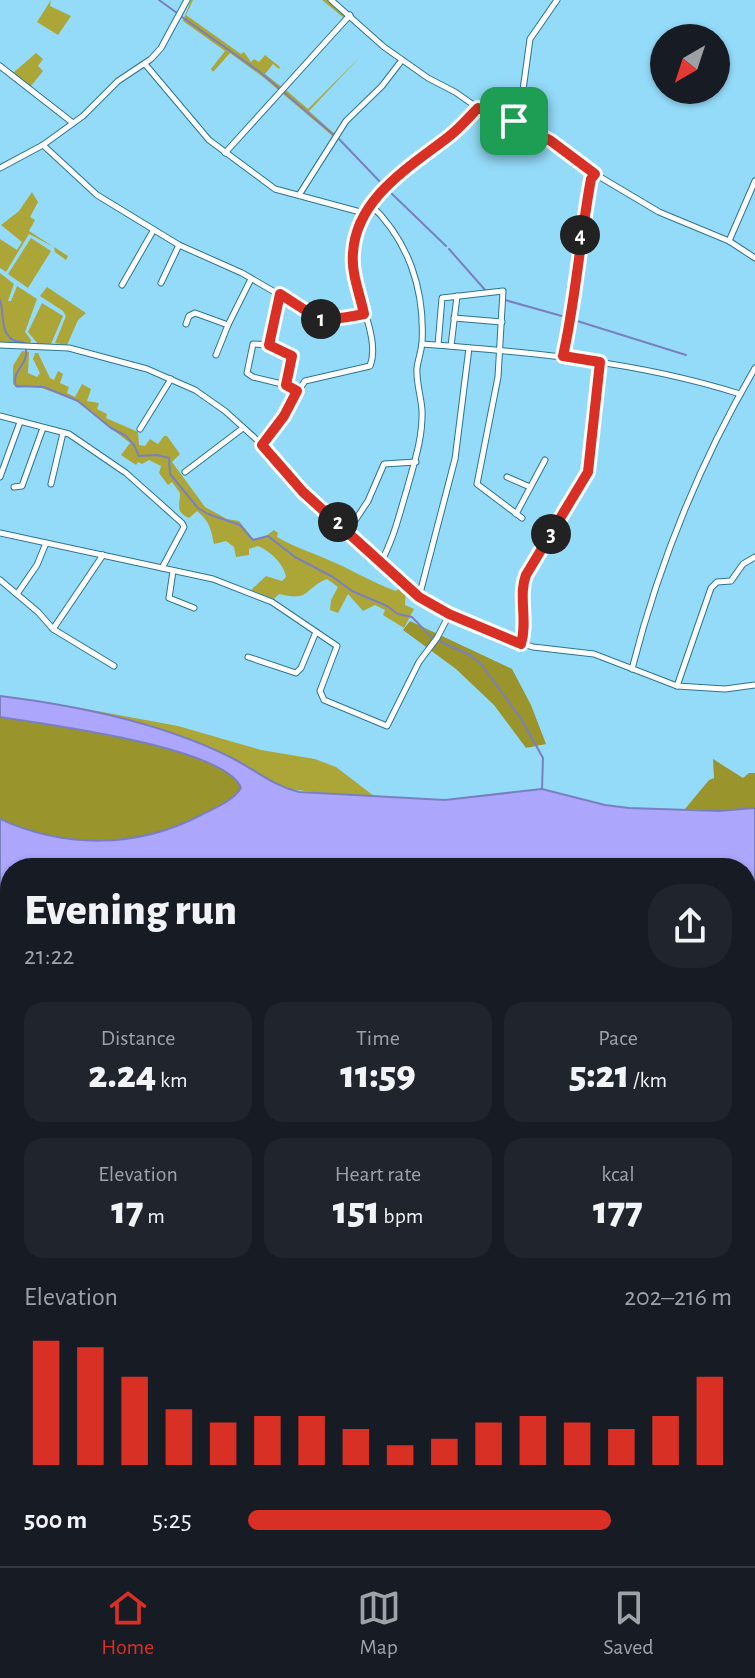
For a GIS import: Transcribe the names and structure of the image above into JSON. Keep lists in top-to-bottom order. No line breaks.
{"north":"bottom left","page":{"pins":["4","1","2","3"],"heading":["Evening run","21:22"],"stats":[["Distance","2.24 km"],["Time","11:59"],["Pace","5:21 /km"],["Elevation","17 m"],["Heart rate","151 bpm"],["kcal","177"]],"chart":["Elevation","202–216 m"],"list":[{"name":"500 m","note":"5:25"}],"tabs":["Home","Map","Saved"]}}
